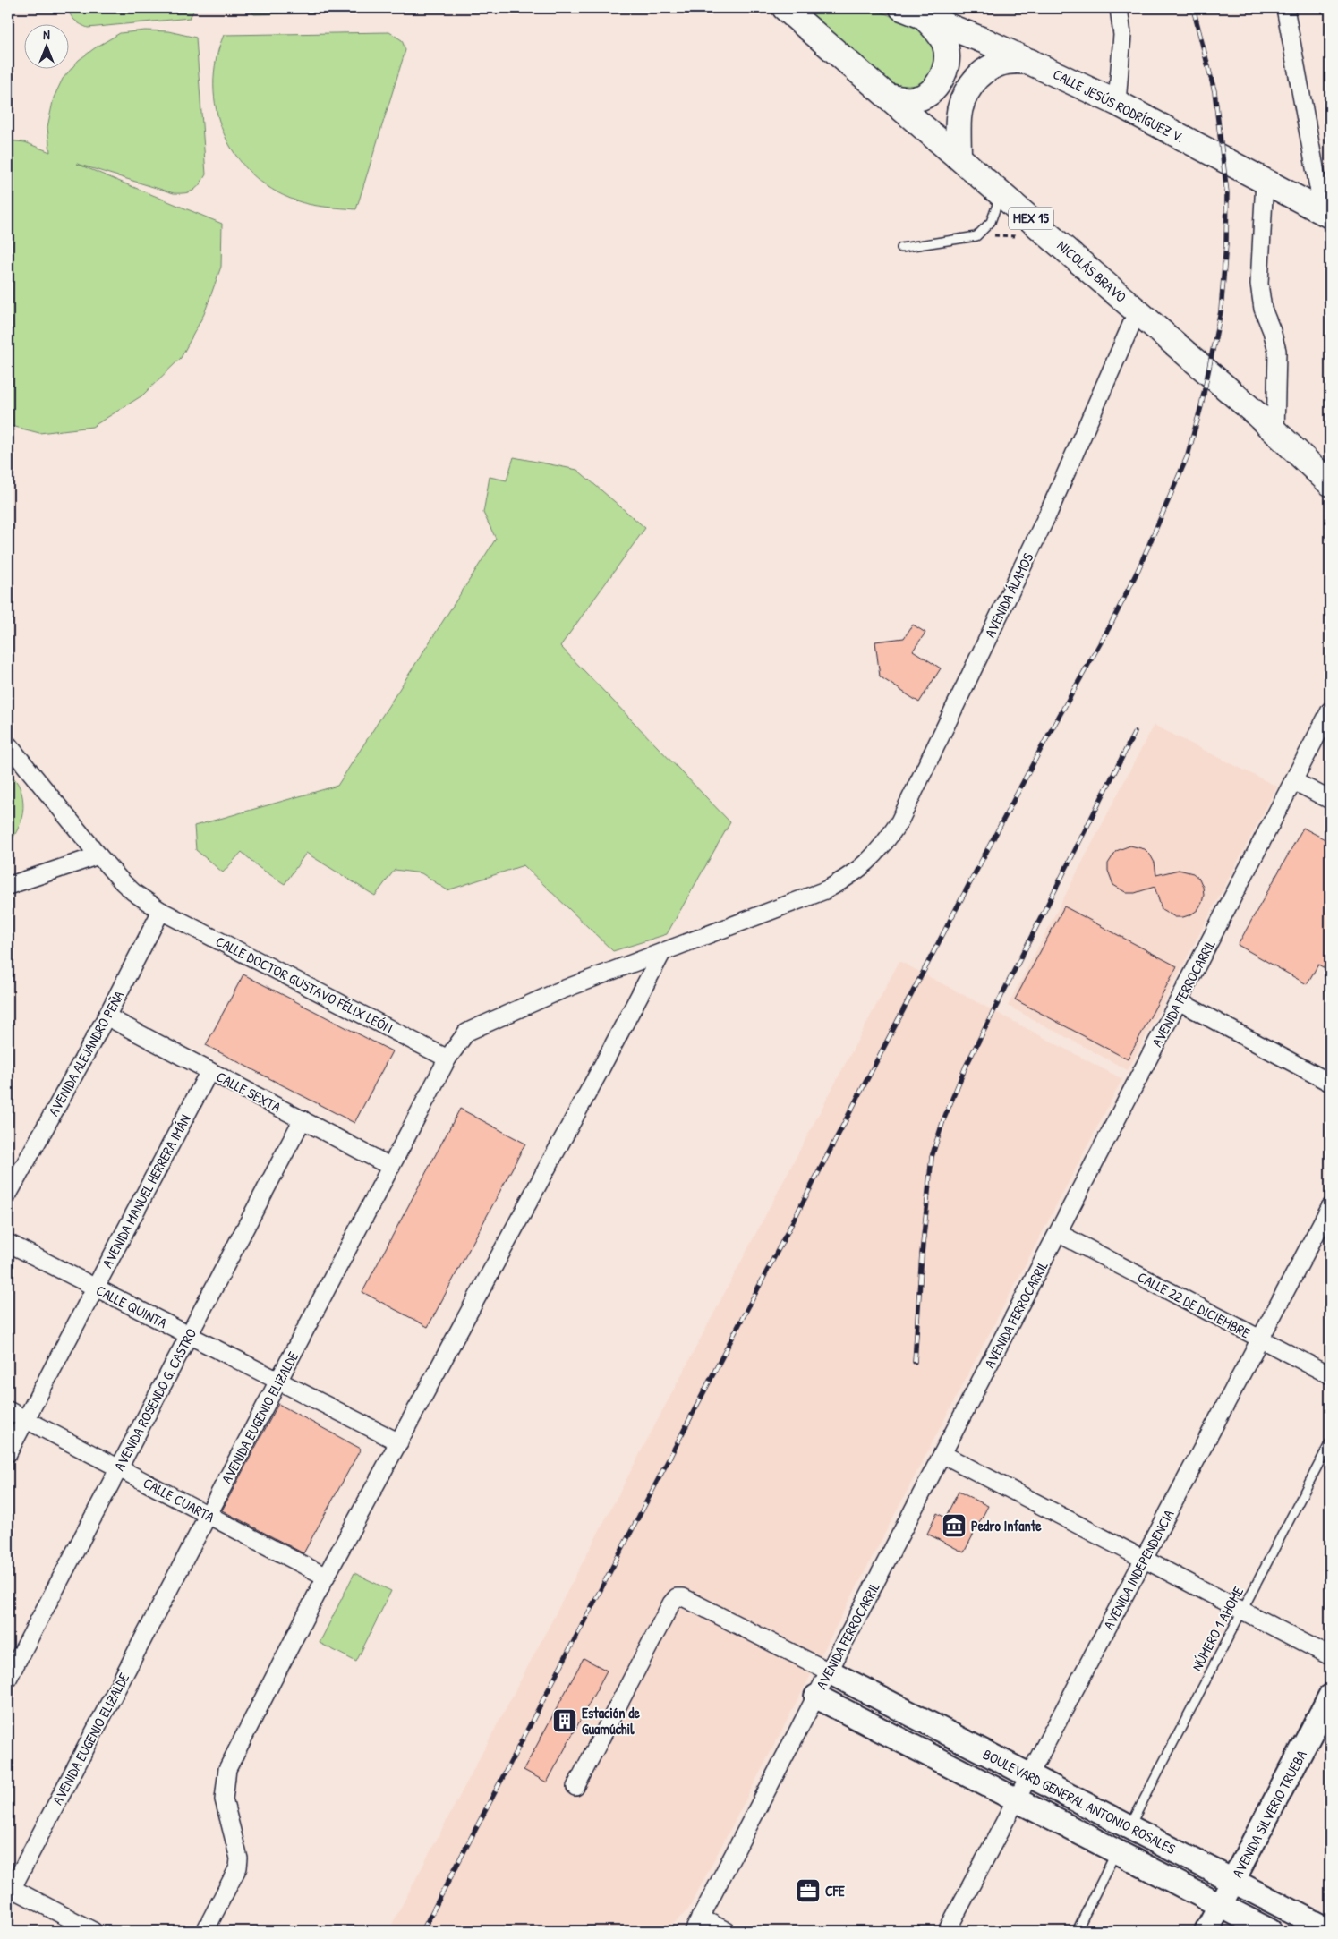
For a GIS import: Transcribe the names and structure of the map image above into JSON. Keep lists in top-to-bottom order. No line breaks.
{"streets":{"main road":["CALLE JESÚS RODRÍGUEZ V.","MEX 15","NICOLÁS BRAVO"],"street":["AVENIDA ÁLAMOS","CALLE DOCTOR GUSTAVO FÉLIX LEÓN","AVENIDA FERROCARRIL","AVENIDA ALEJANDRO PEÑA","CALLE SEXTA","AVENIDA MANUEL HERRERA IMÁN","CALLE 22 DE DICIEMBRE","CALLE QUINTA","AVENIDA ROSENDO G. CASTRO","AVENIDA EUGENIO ELIZALDE","CALLE CUARTA","AVENIDA INDEPENDENCIA","BOULEVARD GENERAL ANTONIO ROSALES","AVENIDA SILVERIO TRUEBA"],"lane":["NÚMERO 1 AHOME"]},"crossings":[["MEX 15","NICOLÁS BRAVO"],["NICOLÁS BRAVO","AVENIDA ÁLAMOS"],["AVENIDA ÁLAMOS","AVENIDA EUGENIO ELIZALDE"],["CALLE DOCTOR GUSTAVO FÉLIX LEÓN","AVENIDA ALEJANDRO PEÑA"],["CALLE DOCTOR GUSTAVO FÉLIX LEÓN","AVENIDA EUGENIO ELIZALDE"],["AVENIDA FERROCARRIL","CALLE 22 DE DICIEMBRE"],["AVENIDA FERROCARRIL","BOULEVARD GENERAL ANTONIO ROSALES"],["AVENIDA ALEJANDRO PEÑA","CALLE SEXTA"],["CALLE SEXTA","AVENIDA MANUEL HERRERA IMÁN"],["CALLE SEXTA","AVENIDA ROSENDO G. CASTRO"],["CALLE SEXTA","AVENIDA EUGENIO ELIZALDE"],["AVENIDA MANUEL HERRERA IMÁN","CALLE QUINTA"],["AVENIDA MANUEL HERRERA IMÁN","CALLE CUARTA"],["CALLE 22 DE DICIEMBRE","AVENIDA INDEPENDENCIA"],["CALLE QUINTA","AVENIDA ROSENDO G. CASTRO"],["CALLE QUINTA","AVENIDA EUGENIO ELIZALDE"],["AVENIDA ROSENDO G. CASTRO","CALLE CUARTA"],["AVENIDA EUGENIO ELIZALDE","CALLE CUARTA"],["AVENIDA INDEPENDENCIA","BOULEVARD GENERAL ANTONIO ROSALES"],["NÚMERO 1 AHOME","BOULEVARD GENERAL ANTONIO ROSALES"],["BOULEVARD GENERAL ANTONIO ROSALES","AVENIDA SILVERIO TRUEBA"]],"places":{"museum":["Pedro Infante"],"building":["Estación de Guamúchil"],"office":["CFE"]},"north":"top"}
